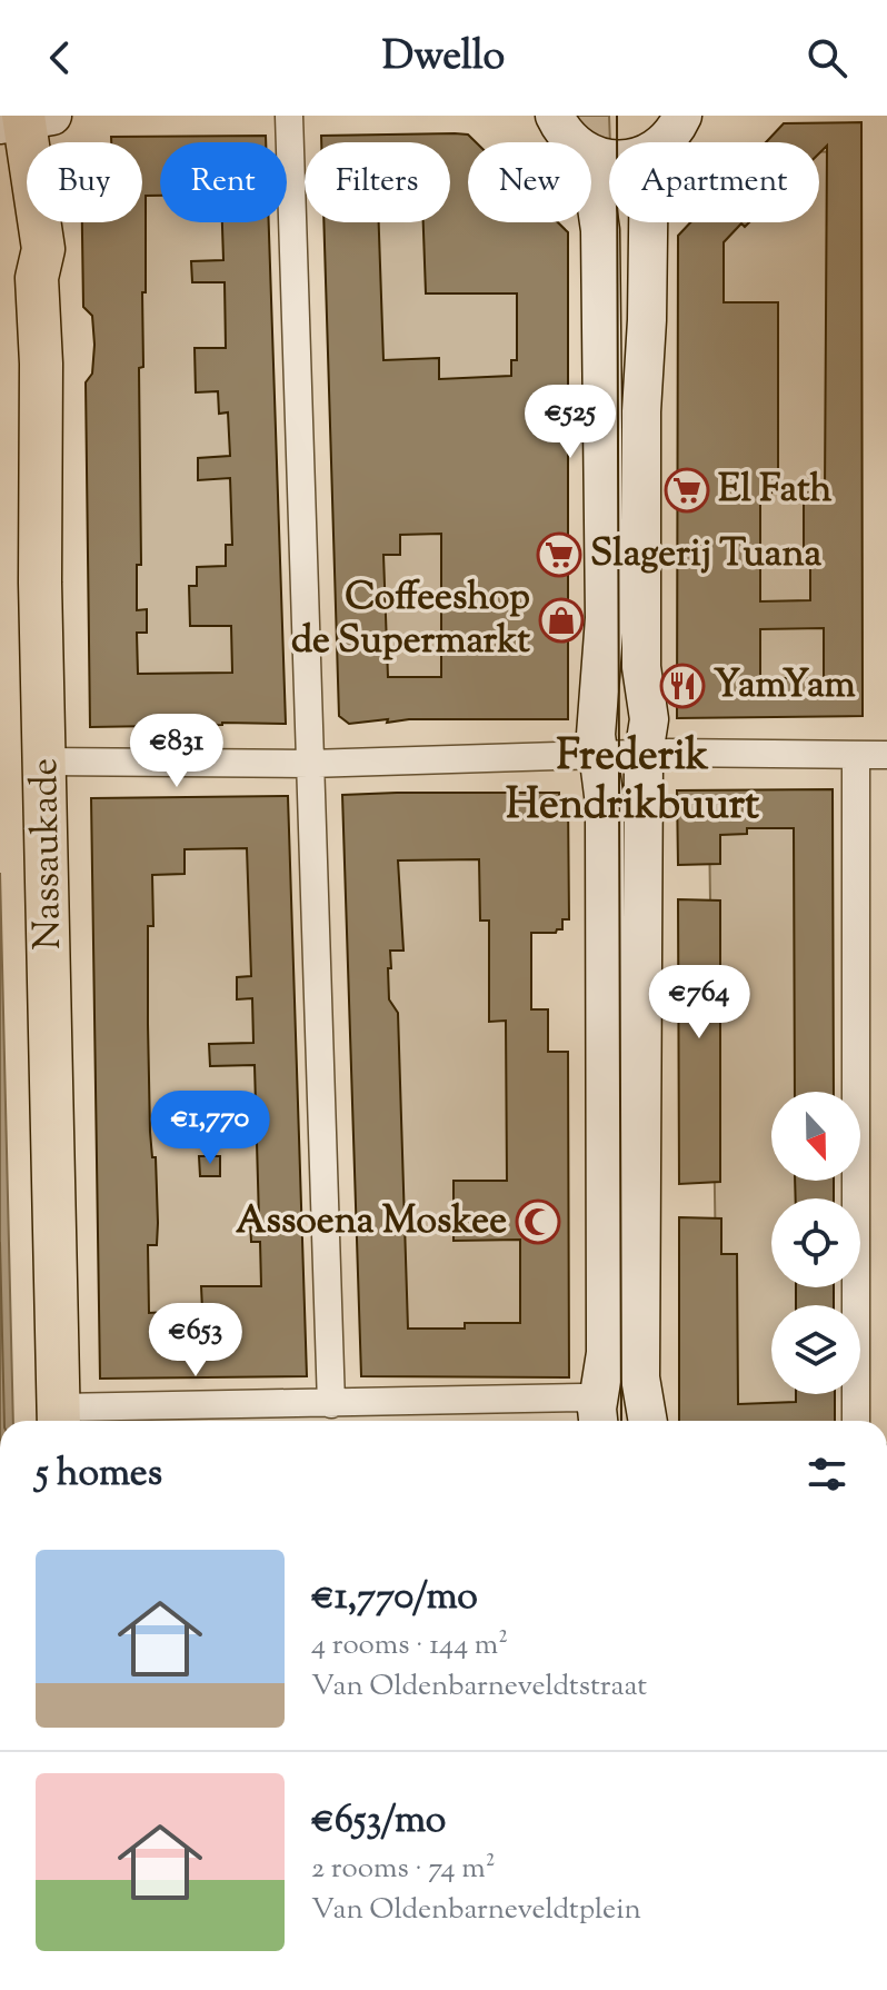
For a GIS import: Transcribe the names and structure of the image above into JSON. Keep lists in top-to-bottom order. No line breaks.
{"streets":{"main road":["Nassaukade"]},"districts":["Frederik Hendrikbuurt"],"places":{"supermarket":["El Fath","Slagerij Tuana"],"shop":["Coffeeshop de Supermarkt"],"restaurant":["YamYam"],"mosque":["Assoena Moskee"]},"north":"bottom","page":{"header":"Dwello","chip":["Buy","Rent","Filters","New","Apartment"],"price":["€525","€831","€764","€1,770","€653"],"heading":"5 homes","list":[{"name":"€1,770/mo","note":"4 rooms · 144 m² · Van Oldenbarneveldtstraat"},{"name":"€653/mo","note":"2 rooms · 74 m² · Van Oldenbarneveldtplein"}]}}
